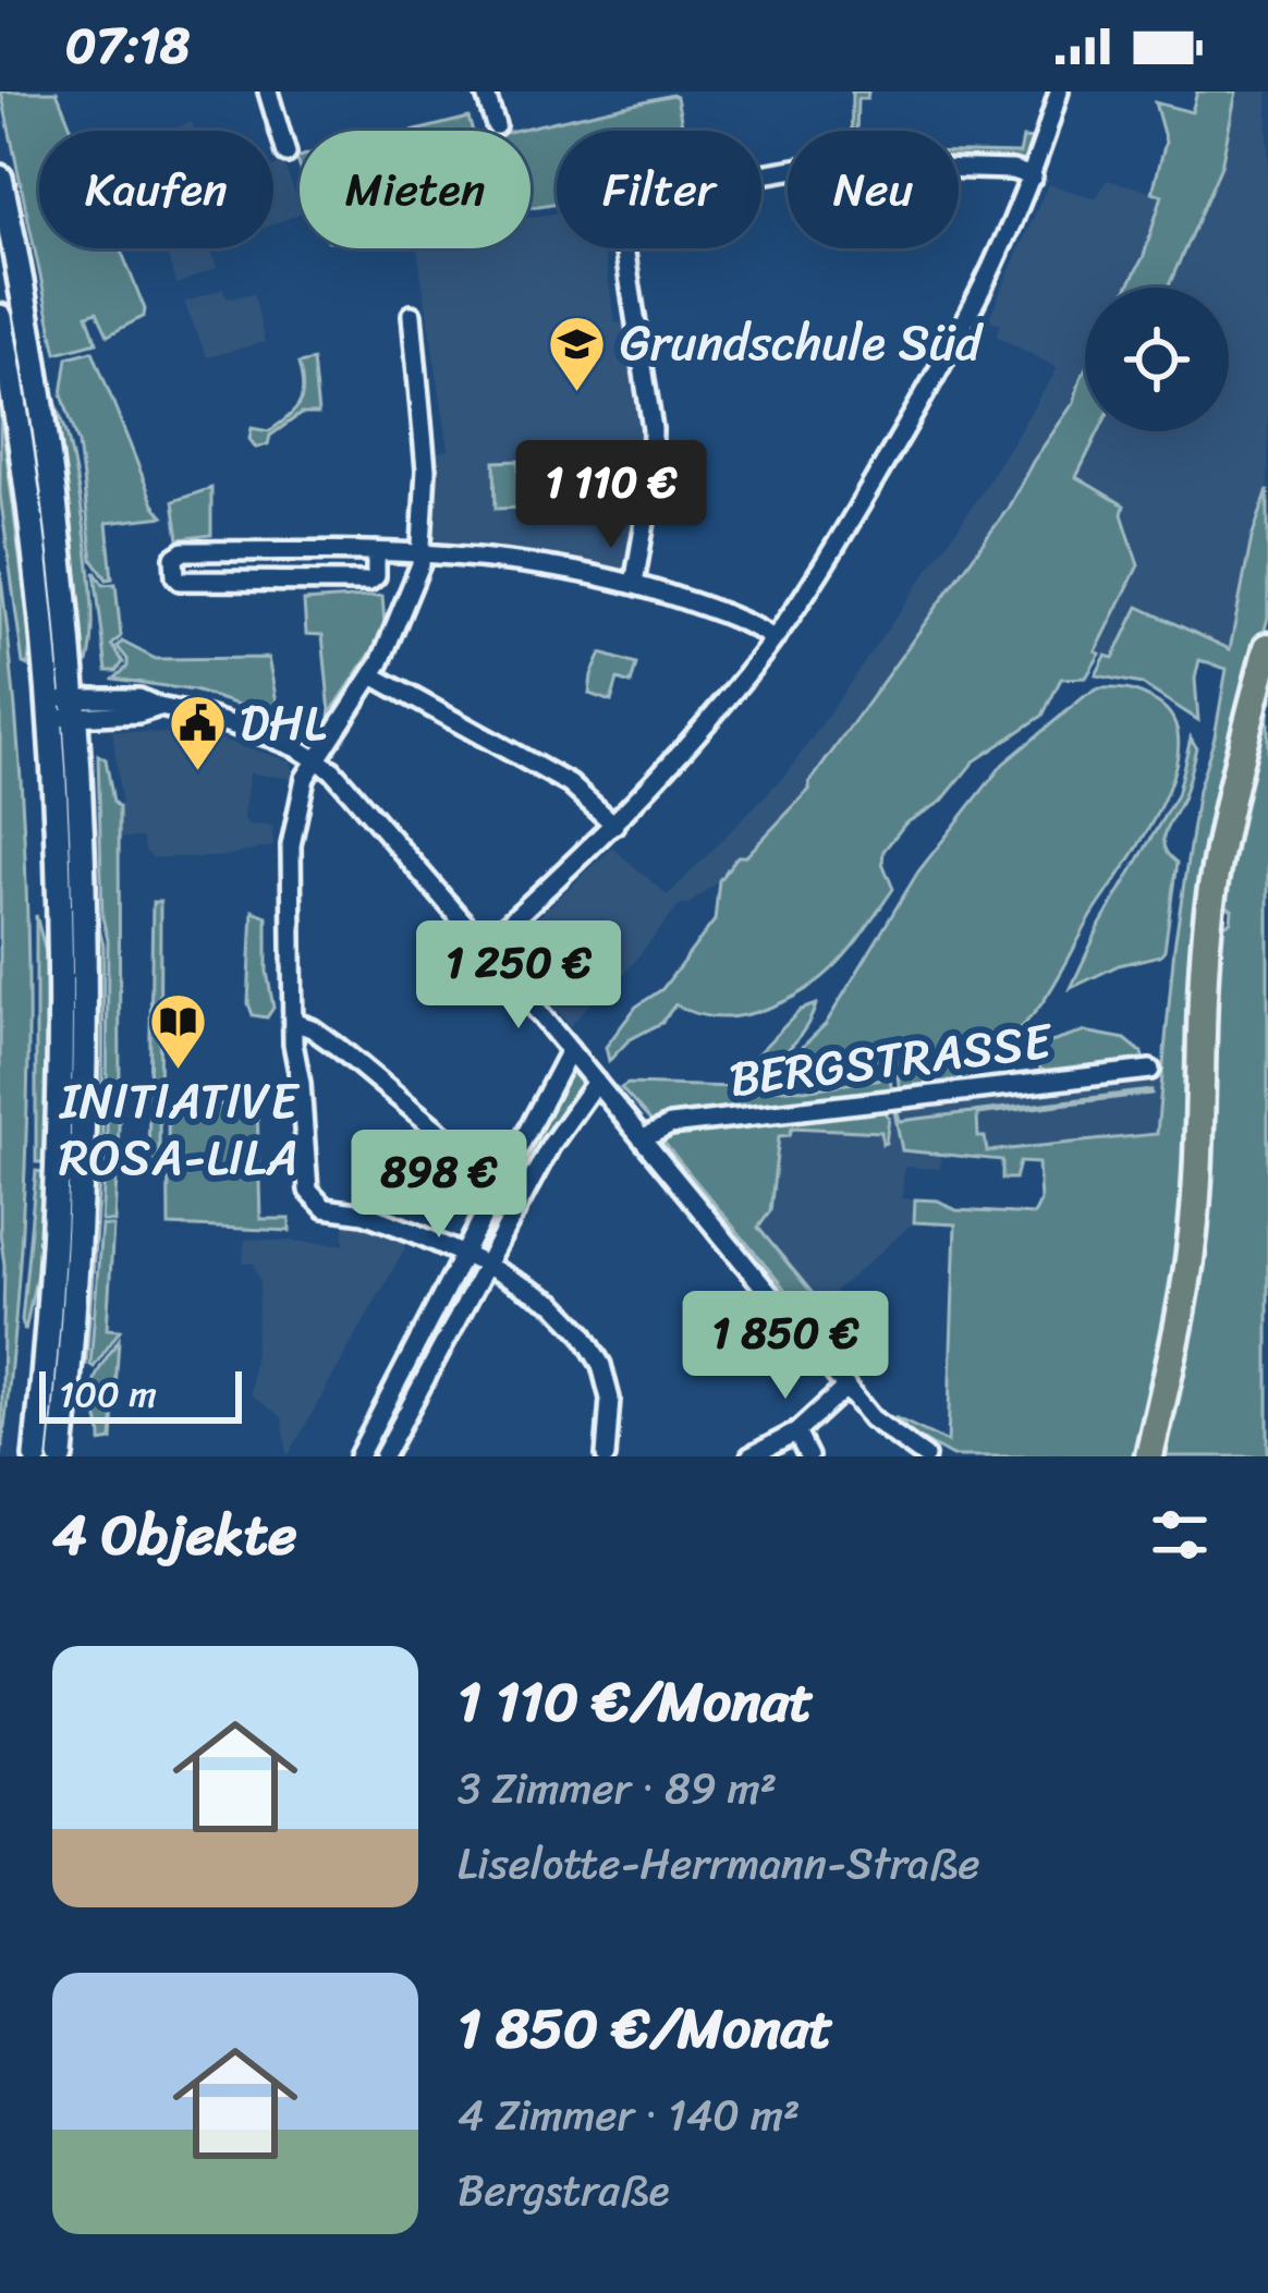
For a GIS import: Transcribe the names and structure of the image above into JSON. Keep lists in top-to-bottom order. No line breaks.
{"streets":{"street":["BERGSTRASSE"]},"places":{"school or university":["Grundschule Süd"],"public building":["DHL"],"library":["INITIATIVE ROSA-LILA"]},"scale_bar":"100 m","page":{"status":"07:18","chip":["Kaufen","Mieten","Filter","Neu"],"price":["1 110 €","1 250 €","898 €","1 850 €"],"scale":"100 m","heading":"4 Objekte","list":[{"name":"1 110 €/Monat","note":"3 Zimmer · 89 m² · Liselotte-Herrmann-Straße"},{"name":"1 850 €/Monat","note":"4 Zimmer · 140 m² · Bergstraße"}]}}
